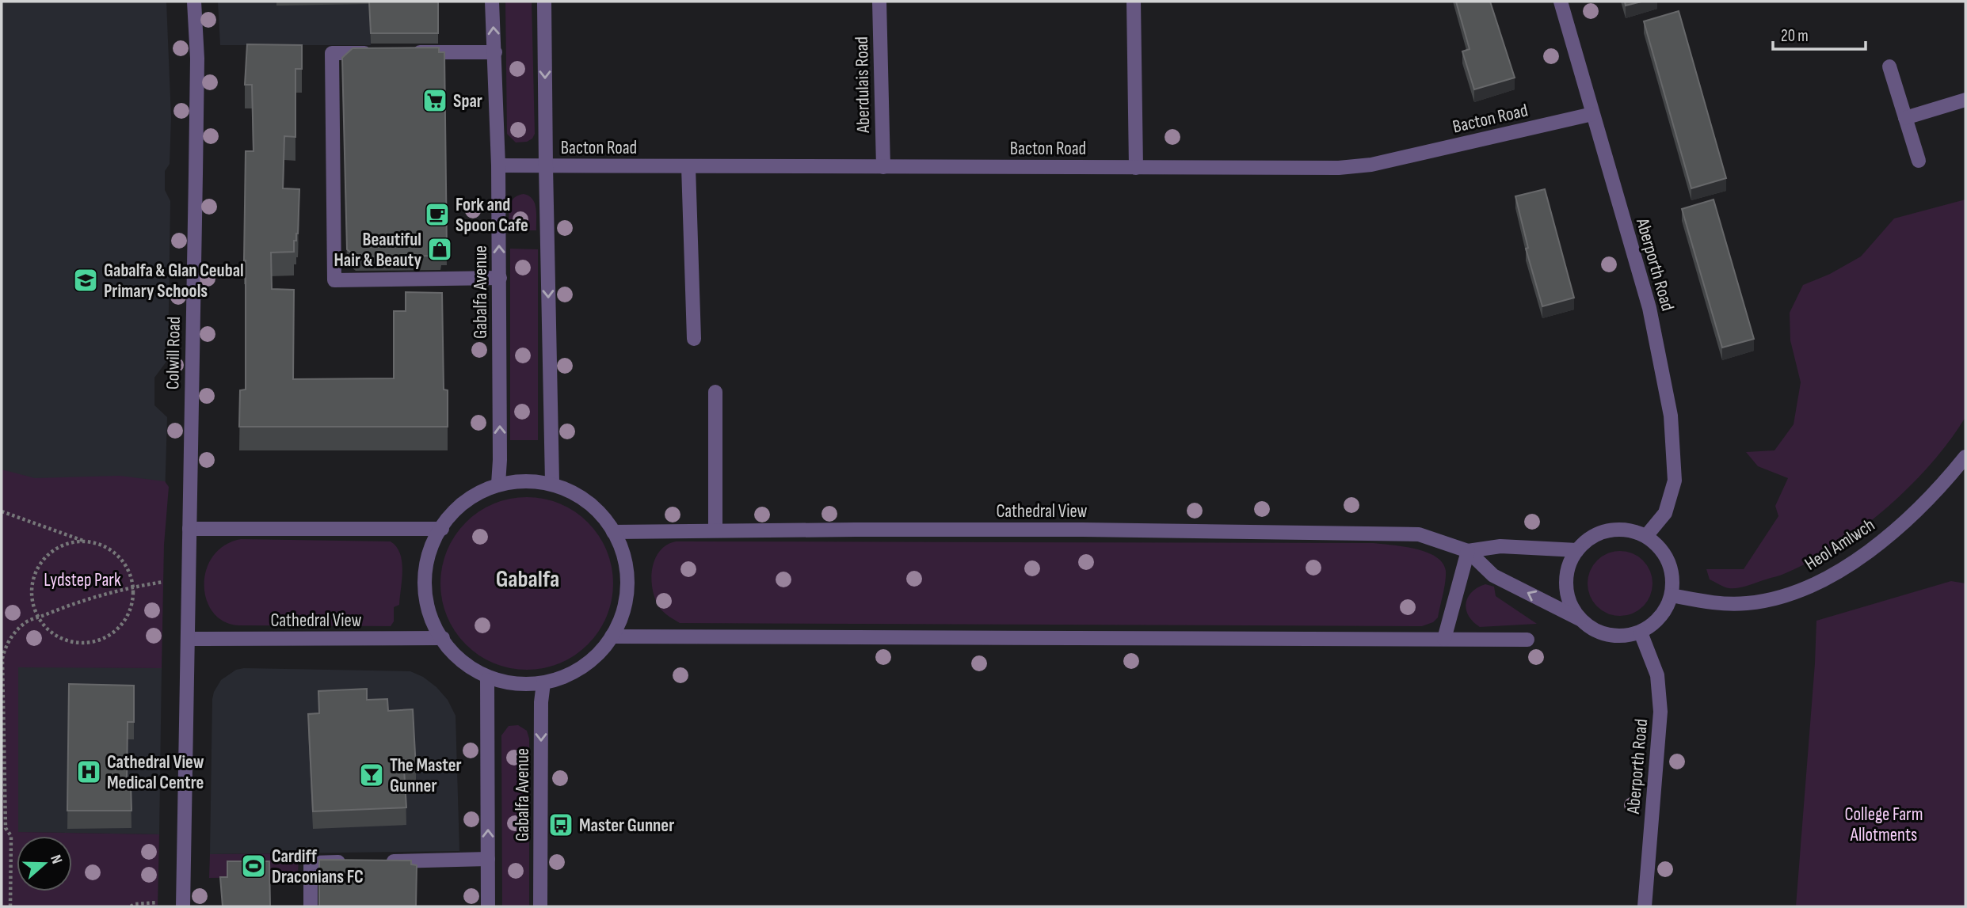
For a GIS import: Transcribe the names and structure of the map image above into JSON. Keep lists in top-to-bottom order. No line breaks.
{"streets":{"street":["Aberdulais Road","Bacton Road","Aberporth Road","Gabalfa Avenue","Colwill Road","Cathedral View","Heol Amlwch"]},"crossings":[["Aberdulais Road","Bacton Road"],["Bacton Road","Aberporth Road"],["Bacton Road","Gabalfa Avenue"],["Aberporth Road","Cathedral View"],["Aberporth Road","Heol Amlwch"],["Colwill Road","Cathedral View"],["Cathedral View","Heol Amlwch"]],"districts":["Gabalfa"],"parks":["Lydstep Park","College Farm Allotments"],"places":{"supermarket":["Spar"],"cafe":["Fork and Spoon Cafe"],"shop":["Beautiful Hair & Beauty"],"school or university":["Gabalfa & Glan Ceubal Primary Schools"],"hospital":["Cathedral View Medical Centre"],"bar":["The Master Gunner"],"bus stop":["Master Gunner"],"sports":["Cardiff Draconians FC"]},"scale_bar":"20 m","north":"right"}
